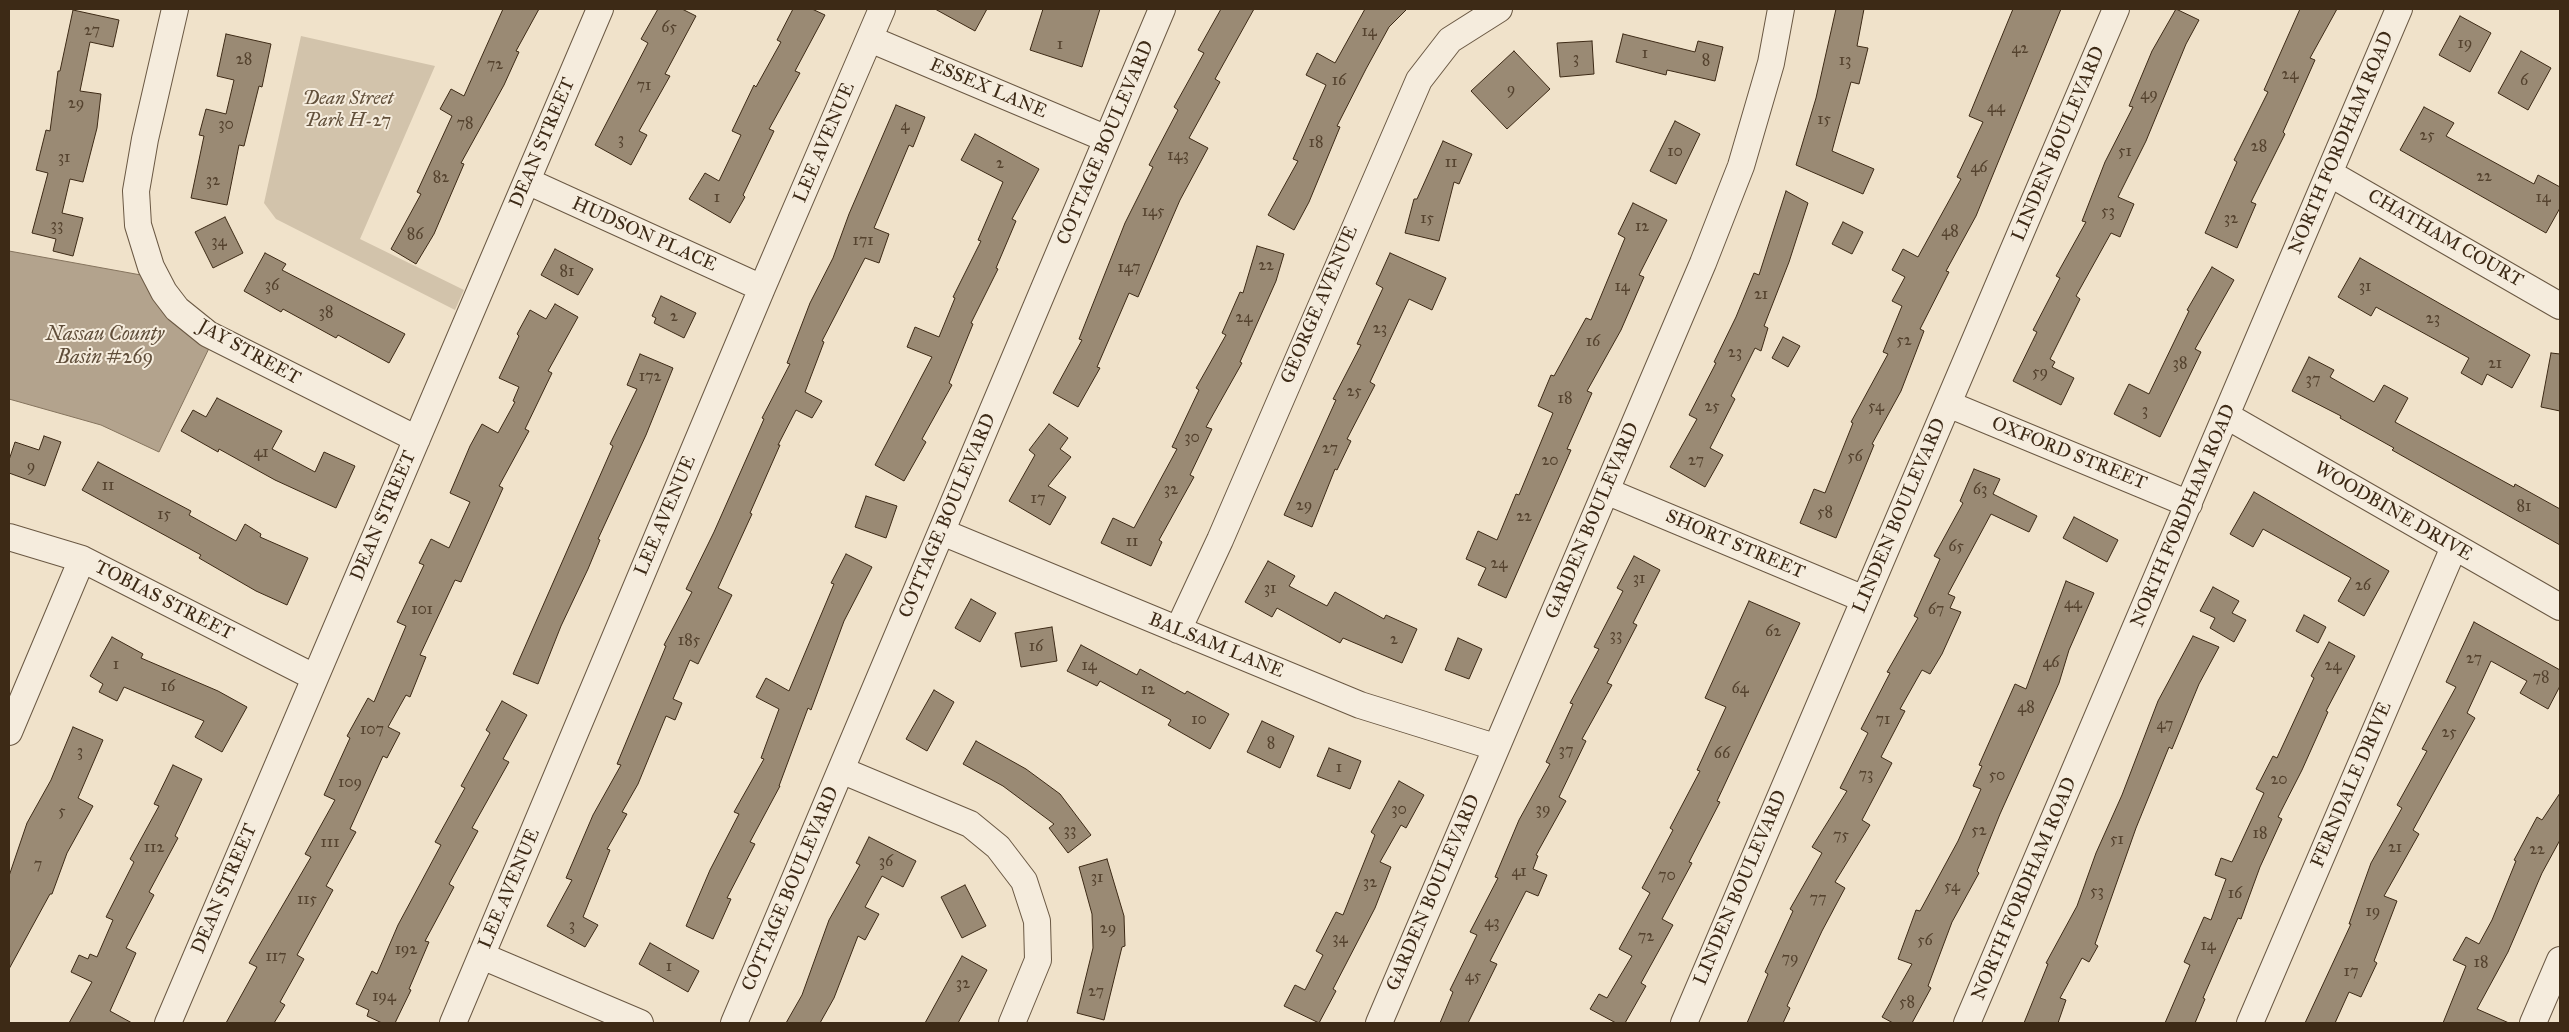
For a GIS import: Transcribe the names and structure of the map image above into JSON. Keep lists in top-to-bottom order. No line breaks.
{"streets":{"street":["ESSEX LANE","DEAN STREET","LEE AVENUE","COTTAGE BOULEVARD","NORTH FORDHAM ROAD","LINDEN BOULEVARD","HUDSON PLACE","CHATHAM COURT","GEORGE AVENUE","JAY STREET","OXFORD STREET","WOODBINE DRIVE","GARDEN BOULEVARD","SHORT STREET","TOBIAS STREET","BALSAM LANE","FERNDALE DRIVE"]},"crossings":[["ESSEX LANE","LEE AVENUE"],["ESSEX LANE","COTTAGE BOULEVARD"],["DEAN STREET","HUDSON PLACE"],["DEAN STREET","JAY STREET"],["DEAN STREET","TOBIAS STREET"],["LEE AVENUE","HUDSON PLACE"],["COTTAGE BOULEVARD","BALSAM LANE"],["NORTH FORDHAM ROAD","CHATHAM COURT"],["NORTH FORDHAM ROAD","OXFORD STREET"],["NORTH FORDHAM ROAD","WOODBINE DRIVE"],["LINDEN BOULEVARD","OXFORD STREET"],["LINDEN BOULEVARD","SHORT STREET"],["GEORGE AVENUE","BALSAM LANE"],["WOODBINE DRIVE","FERNDALE DRIVE"],["GARDEN BOULEVARD","SHORT STREET"],["GARDEN BOULEVARD","BALSAM LANE"]],"water":["Nassau County Basin #269"],"parks":["Dean Street Park H-27"],"house_numbers":["65","27","14","19","1","42","1","3","28","8","13","72","24","16","6","71","9","49","29","44","15","78","30","4","25","3","18","28","10","51","143","31","11","2","46","22","82","32","1","14","145","53","15","32","33","12","48","86","171","34","22","147","81","36","14","31","21","38","2","24","23","23","52","16","23","38","21","59","172","37","25","18","25","54","3","30","27","41","56","20","27","9","11","32","63","17","29","81","58","15","22","11","65","24","31","26","31","44","101","67","62","33","2","185","16","27","46","1","14","24","78","16","64","12","48","10","71","47","107","25","8","37","3","66","1","73","50","20","109","30","39","5","33","52","18","75","51","111","112","21","22","36","7","41","70","31","32","54","53","16","77","115","19","43","3","29","72","34","56","14","192","117","79","18","1","17","45","32","27","194","58"]}
